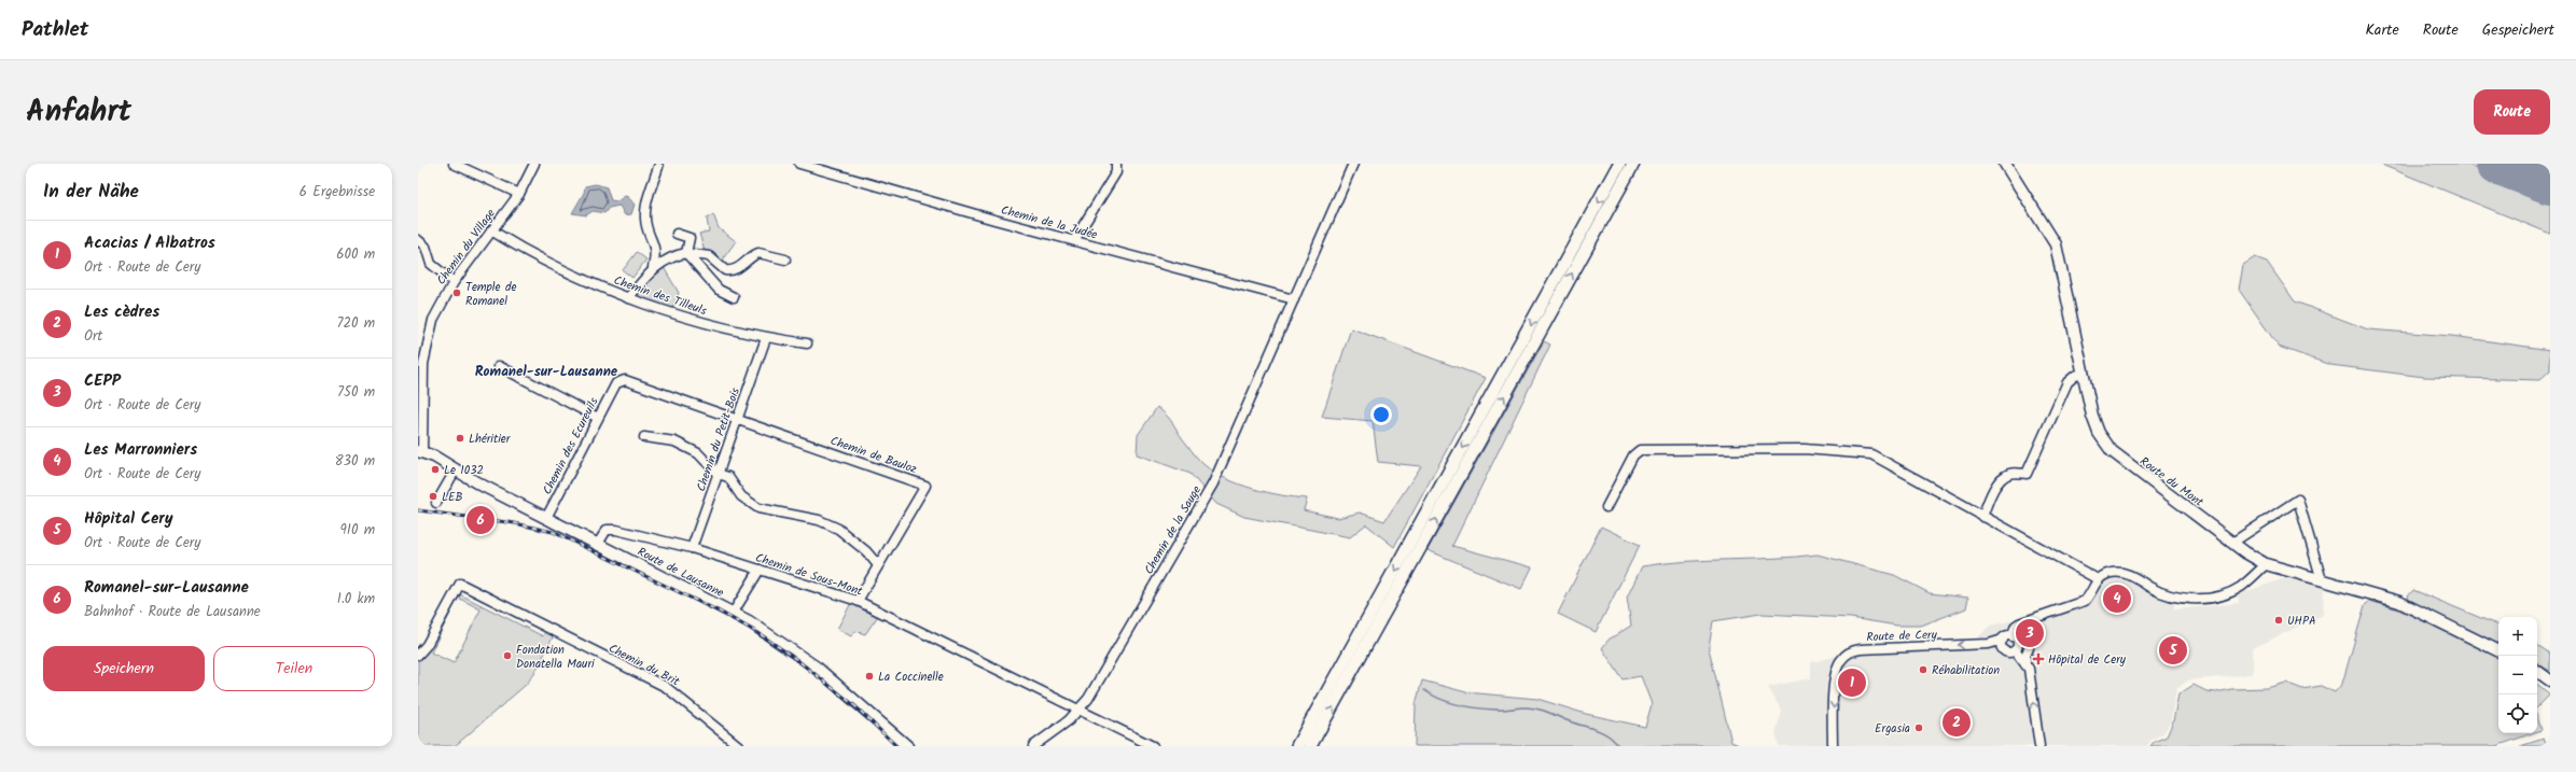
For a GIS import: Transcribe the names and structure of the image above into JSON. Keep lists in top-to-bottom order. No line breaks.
{"streets":{"main road":["Route du Mont","Route de Lausanne"],"street":["Chemin de la Judée","Chemin du Village","Chemin des Tilleuls","Chemin du Petit-Bois","Chemin des Ecureuils","Chemin de Bauloz","Chemin de la Sauge","Chemin de Sous-Mont","Route de Cery","Chemin du Brit"]},"crossings":[["Chemin de la Judée","Chemin de la Sauge"],["Chemin du Village","Chemin des Tilleuls"],["Chemin du Village","Route de Lausanne"],["Chemin des Tilleuls","Chemin du Petit-Bois"],["Chemin du Petit-Bois","Chemin des Ecureuils"],["Chemin du Petit-Bois","Chemin de Bauloz"],["Chemin du Petit-Bois","Chemin de Sous-Mont"],["Chemin des Ecureuils","Chemin de Bauloz"],["Chemin des Ecureuils","Route de Lausanne"],["Chemin de Bauloz","Chemin de Sous-Mont"],["Chemin de la Sauge","Chemin de Sous-Mont"],["Route de Lausanne","Chemin de Sous-Mont"]],"districts":["Romanel-sur-Lausanne"],"places":{"other":["Temple de Romanel","Lhéritier","Le 1032","LEB","UHPA","Fondation Donatella Mauri","Réhabilitation","La Coccinelle","Ergasia"],"health":["Hôpital de Cery"]},"page":{"header":"Pathlet","nav":["Karte","Route","Gespeichert"],"title":"Anfahrt","buttons":["Route",["Speichern","Teilen"]],"heading":["In der Nähe","6 Ergebnisse"],"list":[{"mark":"1","name":"Acacias / Albatros","note":"Ort · Route de Cery","value":"600 m"},{"mark":"2","name":"Les cèdres","note":"Ort","value":"720 m"},{"mark":"3","name":"CEPP","note":"Ort · Route de Cery","value":"750 m"},{"mark":"4","name":"Les Marronniers","note":"Ort · Route de Cery","value":"830 m"},{"mark":"5","name":"Hôpital Cery","note":"Ort · Route de Cery","value":"910 m"},{"mark":"6","name":"Romanel-sur-Lausanne","note":"Bahnhof · Route de Lausanne","value":"1.0 km"}],"pins":["6","4","3","5","1","2"],"map_buttons":["+","−"]}}
